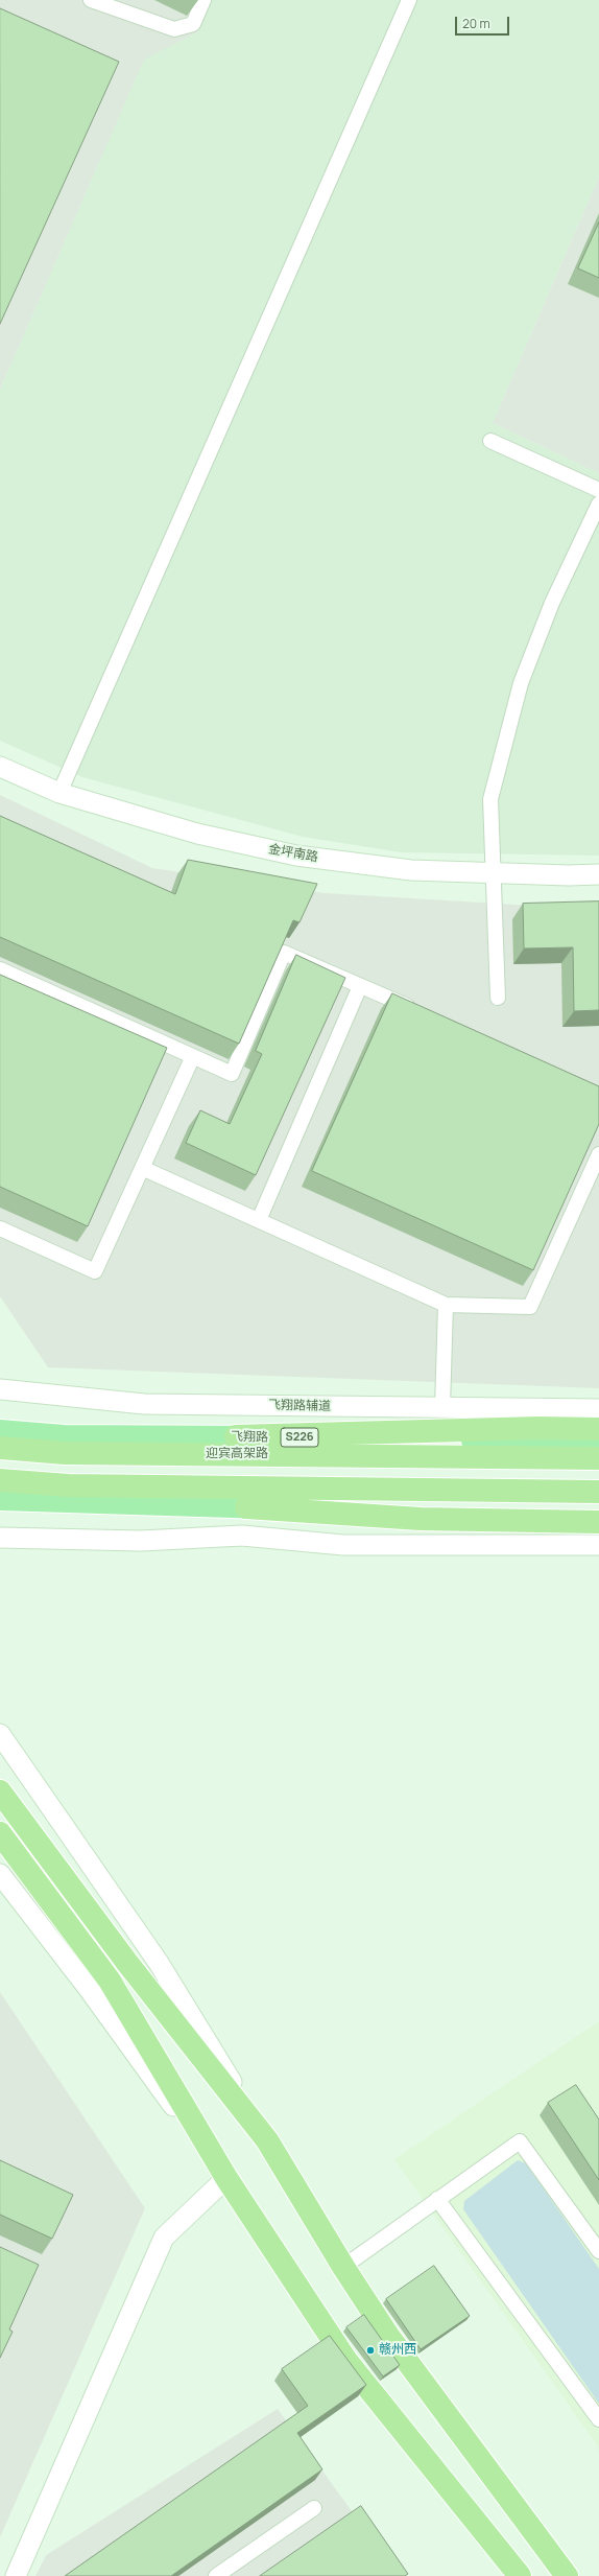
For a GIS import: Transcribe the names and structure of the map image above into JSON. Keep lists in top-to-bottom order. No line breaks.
{"streets":{"highway":["迎宾高架路"],"main road":["飞翔路","S226"],"street":["金坪南路","飞翔路辅道"]},"places":["赣州西"],"scale_bar":"20 m"}
